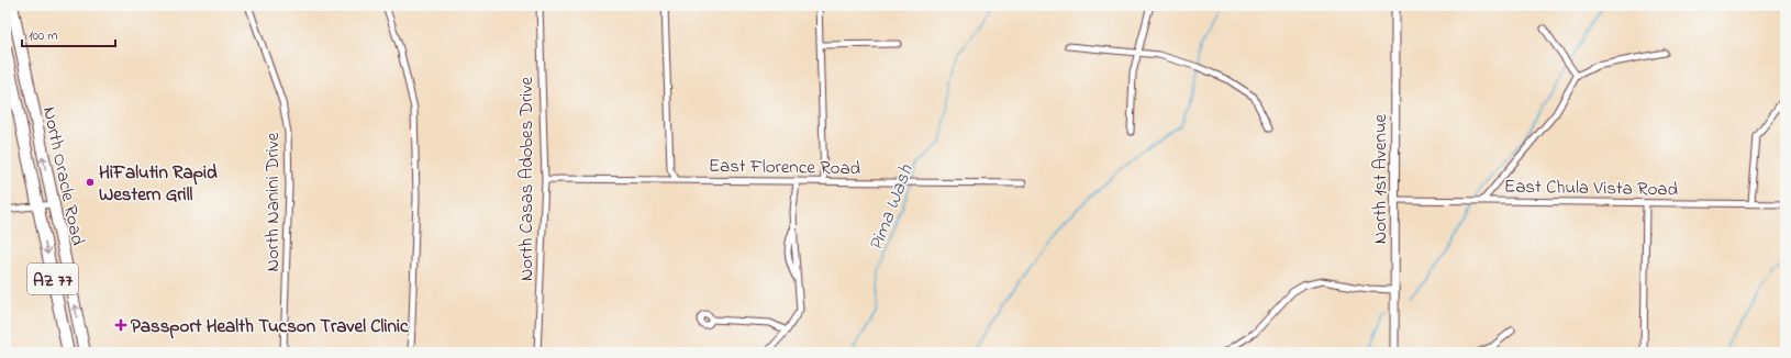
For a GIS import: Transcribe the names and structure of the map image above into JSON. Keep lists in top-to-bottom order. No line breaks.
{"streets":{"highway":["North Oracle Road","AZ 77"],"main road":["North 1st Avenue"],"street":["East Florence Road","North Casas Adobes Drive","East Chula Vista Road","North Nanini Drive"]},"crossings":[["East Florence Road","North Casas Adobes Drive"],["North 1st Avenue","East Chula Vista Road"]],"water":["Pima Wash"],"places":{"other":["HiFalutin Rapid Western Grill"],"health":["Passport Health Tucson Travel Clinic"]},"scale_bar":"100 m"}
